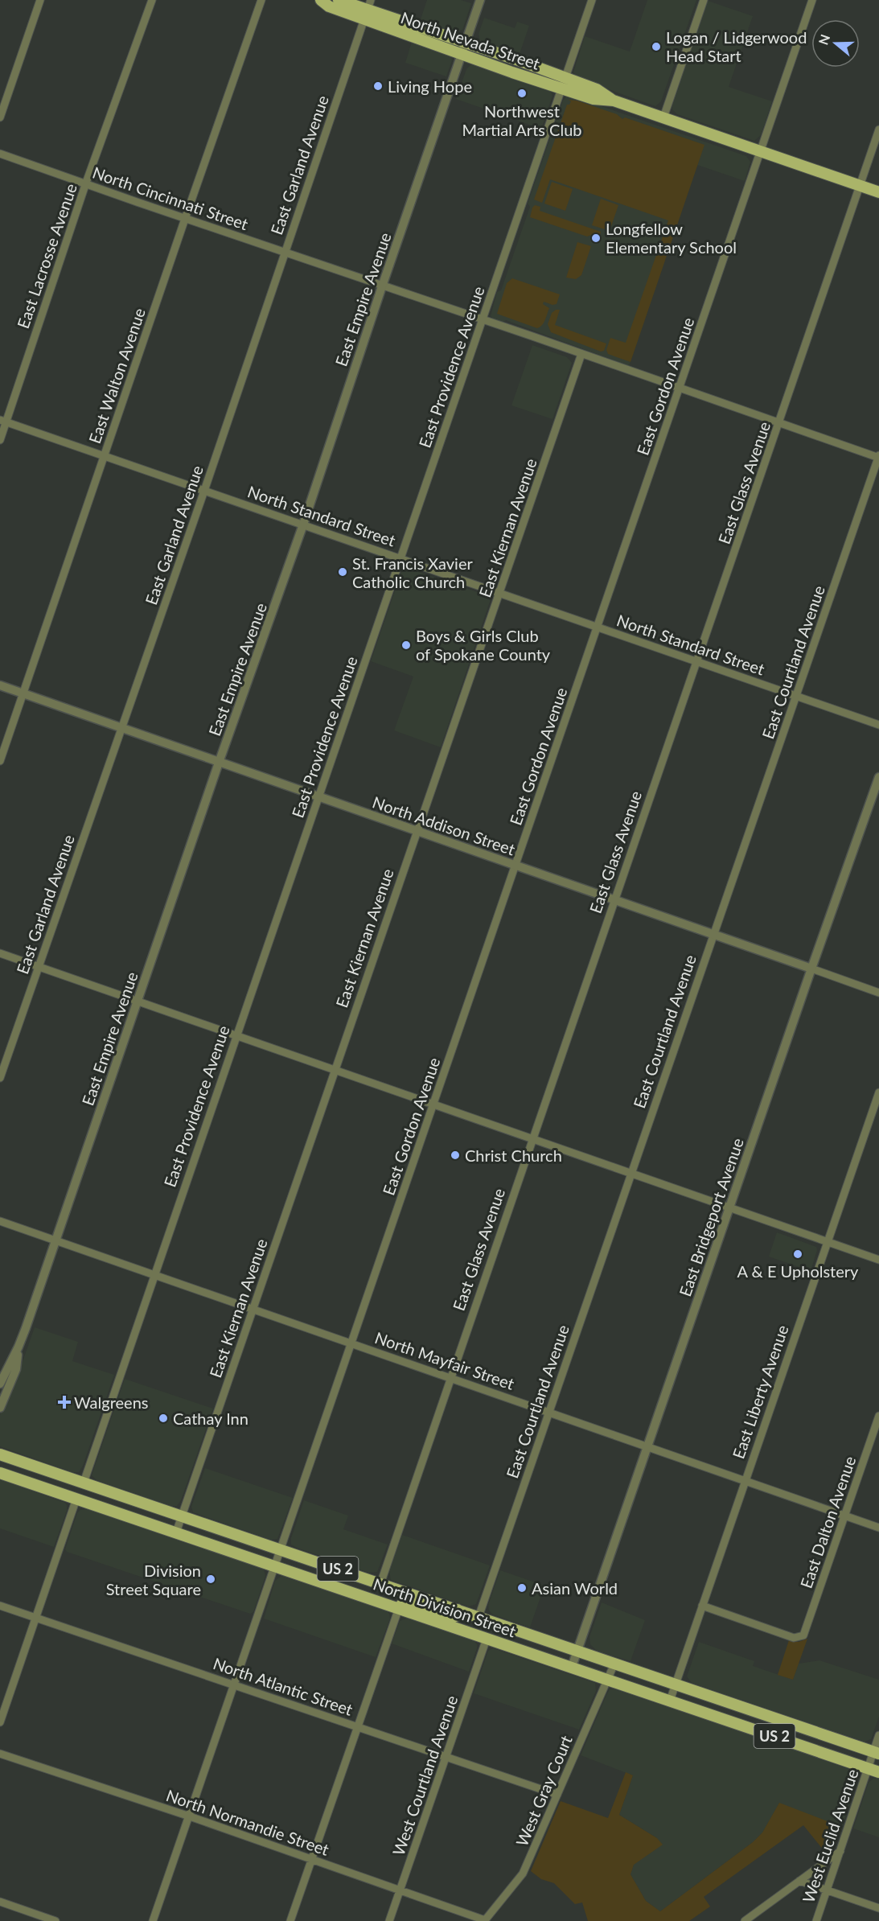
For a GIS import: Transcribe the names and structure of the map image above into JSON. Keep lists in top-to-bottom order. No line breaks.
{"streets":{"main road":["North Nevada Street","US 2","North Division Street"],"street":["East Garland Avenue","North Cincinnati Street","East Lacrosse Avenue","East Empire Avenue","East Providence Avenue","East Walton Avenue","East Gordon Avenue","East Glass Avenue","North Standard Street","East Kiernan Avenue","East Courtland Avenue","North Addison Street","East Bridgeport Avenue","North Mayfair Street","East Liberty Avenue","East Dalton Avenue","North Atlantic Street","West Courtland Avenue","West Gray Court","North Normandie Street","West Euclid Avenue"]},"crossings":[["North Nevada Street","East Garland Avenue"],["North Nevada Street","East Empire Avenue"],["North Nevada Street","East Providence Avenue"],["North Nevada Street","East Gordon Avenue"],["North Nevada Street","East Glass Avenue"],["East Garland Avenue","North Cincinnati Street"],["East Garland Avenue","North Standard Street"],["East Garland Avenue","North Addison Street"],["North Cincinnati Street","East Lacrosse Avenue"],["North Cincinnati Street","East Empire Avenue"],["North Cincinnati Street","East Providence Avenue"],["North Cincinnati Street","East Walton Avenue"],["North Cincinnati Street","East Gordon Avenue"],["North Cincinnati Street","East Glass Avenue"],["North Cincinnati Street","East Kiernan Avenue"],["North Cincinnati Street","East Courtland Avenue"],["East Lacrosse Avenue","North Standard Street"],["East Empire Avenue","North Standard Street"],["East Empire Avenue","North Addison Street"],["East Empire Avenue","North Mayfair Street"],["East Providence Avenue","North Standard Street"],["East Providence Avenue","North Addison Street"],["East Providence Avenue","North Mayfair Street"],["East Providence Avenue","North Division Street"],["East Walton Avenue","North Standard Street"],["East Walton Avenue","North Addison Street"],["East Gordon Avenue","North Standard Street"],["East Gordon Avenue","North Addison Street"],["East Gordon Avenue","North Mayfair Street"],["East Gordon Avenue","North Division Street"],["East Gordon Avenue","North Atlantic Street"],["East Gordon Avenue","North Normandie Street"],["East Glass Avenue","North Standard Street"],["East Glass Avenue","North Addison Street"],["East Glass Avenue","North Mayfair Street"],["East Glass Avenue","North Division Street"],["North Standard Street","East Kiernan Avenue"],["North Standard Street","East Courtland Avenue"],["East Kiernan Avenue","North Addison Street"],["East Kiernan Avenue","North Mayfair Street"],["East Kiernan Avenue","North Division Street"],["East Courtland Avenue","North Addison Street"],["East Courtland Avenue","North Mayfair Street"],["East Courtland Avenue","North Division Street"],["North Addison Street","East Bridgeport Avenue"],["East Bridgeport Avenue","North Mayfair Street"],["East Bridgeport Avenue","North Division Street"],["North Mayfair Street","East Liberty Avenue"],["North Mayfair Street","East Dalton Avenue"],["East Liberty Avenue","East Dalton Avenue"],["East Liberty Avenue","North Division Street"],["North Division Street","West Courtland Avenue"],["North Division Street","West Gray Court"],["North Division Street","West Euclid Avenue"],["North Atlantic Street","West Courtland Avenue"],["North Atlantic Street","West Gray Court"],["West Courtland Avenue","North Normandie Street"],["West Gray Court","North Normandie Street"]],"places":{"other":["Logan / Lidgerwood Head Start","Living Hope","Northwest Martial Arts Club","Longfellow Elementary School","St. Francis Xavier Catholic Church","Boys & Girls Club of Spokane County","Christ Church","A & E Upholstery","Cathay Inn","Division Street Square","Asian World"],"health":["Walgreens"]},"north":"left"}
